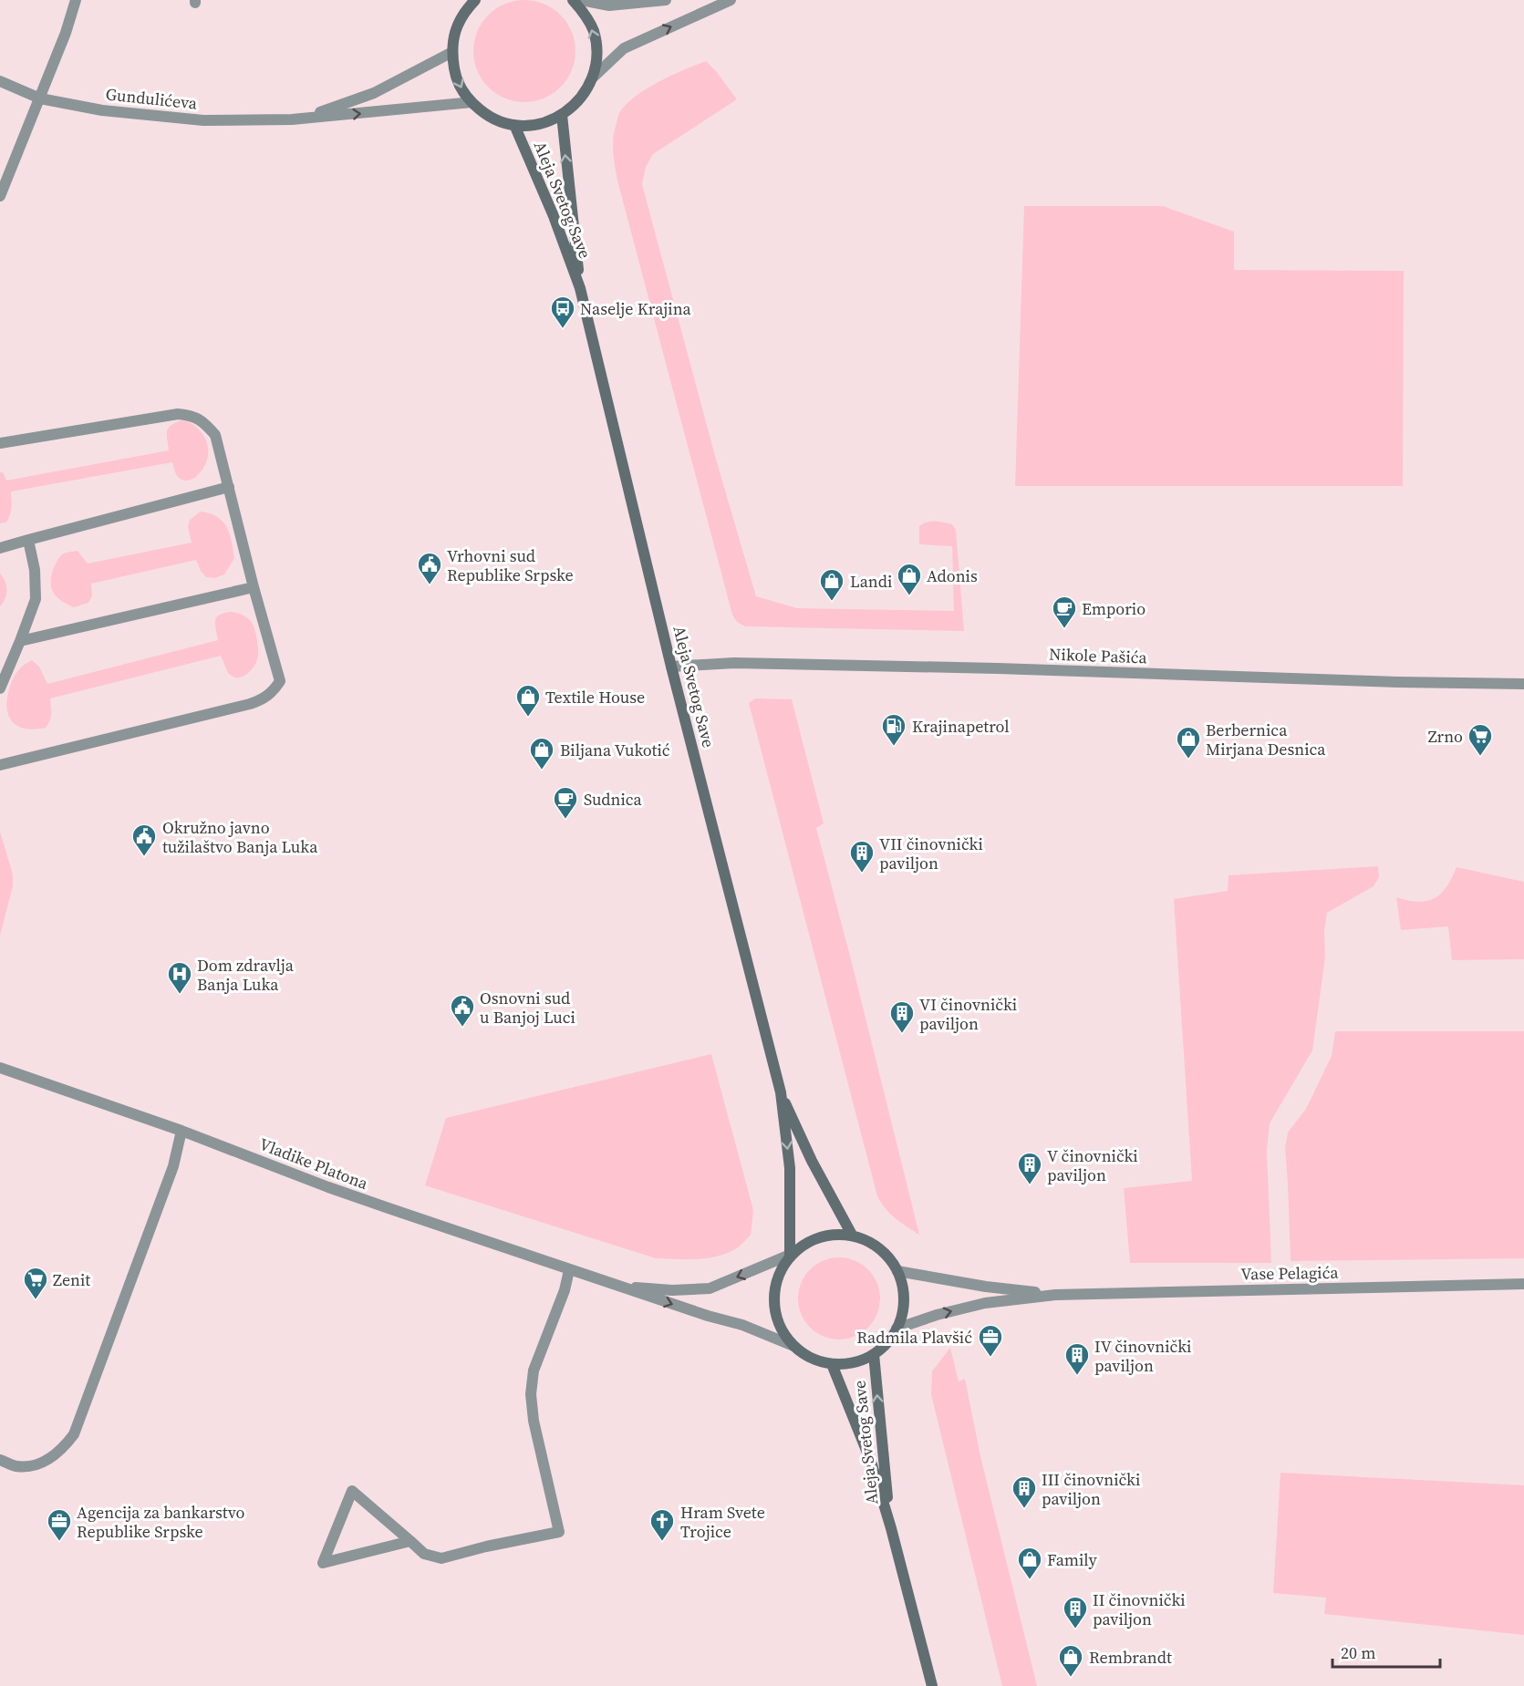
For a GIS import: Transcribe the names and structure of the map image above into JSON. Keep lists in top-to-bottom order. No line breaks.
{"streets":{"main road":["Aleja Svetog Save"],"street":["Gundulićeva","Nikole Pašića","Vladike Platona","Vase Pelagića"]},"crossings":[["Aleja Svetog Save","Nikole Pašića"],["Aleja Svetog Save","Vladike Platona"],["Aleja Svetog Save","Vase Pelagića"],["Vladike Platona","Vase Pelagića"]],"places":{"bus stop":["Naselje Krajina"],"public building":["Vrhovni sud Republike Srpske","Okružno javno tužilaštvo Banja Luka","Osnovni sud u Banjoj Luci"],"shop":["Adonis","Landi","Textile House","Berbernica Mirjana Desnica","Biljana Vukotić","Family","Rembrandt"],"cafe":["Emporio","Sudnica"],"fuel station":["Krajinapetrol"],"supermarket":["Zrno","Zenit"],"building":["VII činovnički paviljon","VI činovnički paviljon","V činovnički paviljon","IV činovnički paviljon","III činovnički paviljon","II činovnički paviljon"],"hospital":["Dom zdravlja Banja Luka"],"office":["Radmila Plavšić","Agencija za bankarstvo Republike Srpske"],"church":["Hram Svete Trojice"]},"scale_bar":"20 m"}
